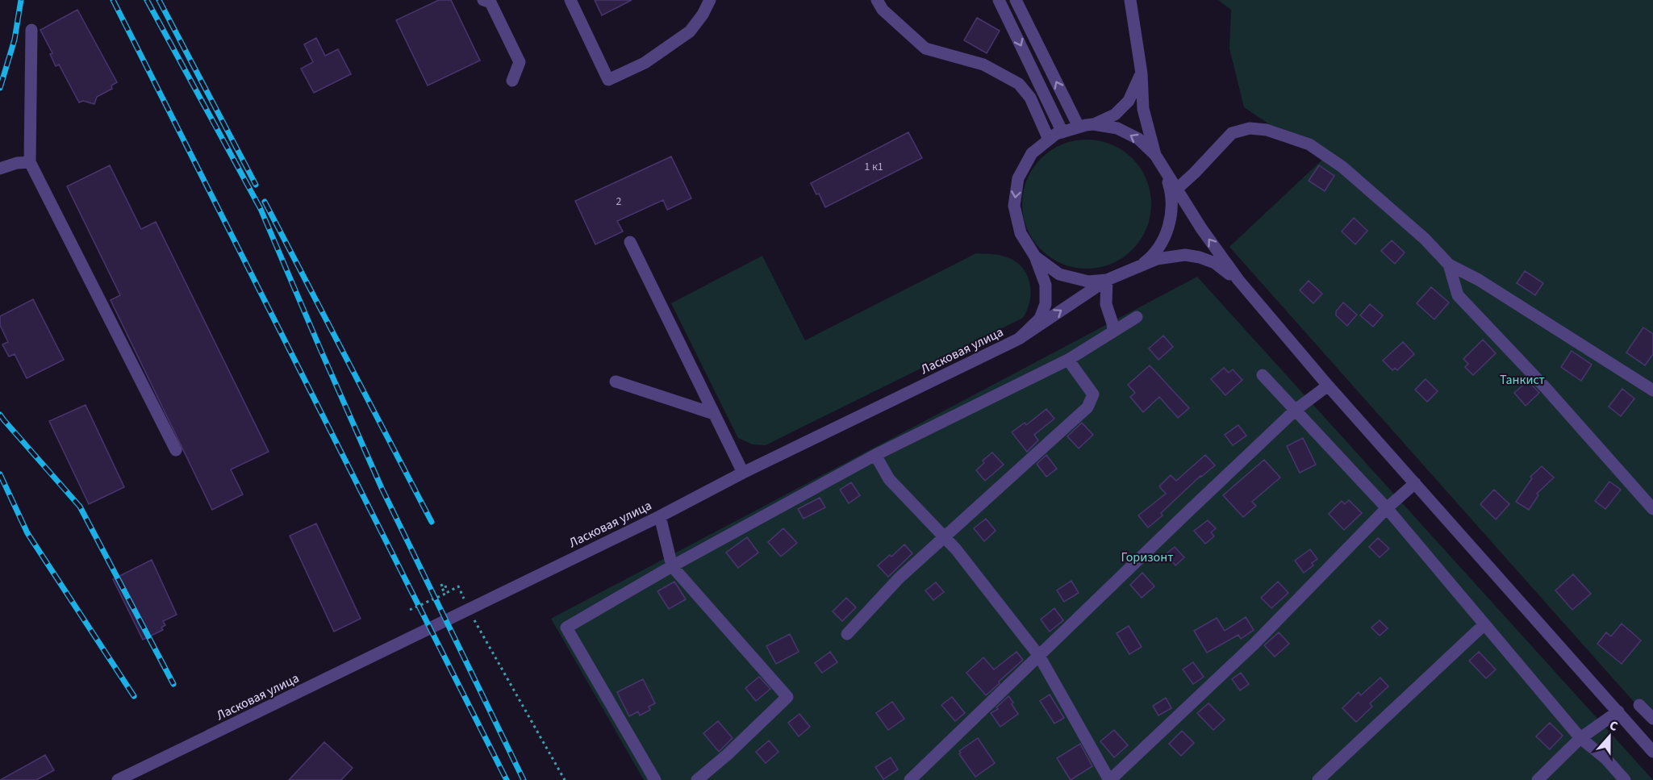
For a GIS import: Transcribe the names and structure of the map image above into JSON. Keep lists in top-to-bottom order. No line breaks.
{"streets":{"street":["Ласковая улица"]},"parks":["Танкист","Горизонт"],"house_numbers":["1 к1","2"],"north":"top"}
